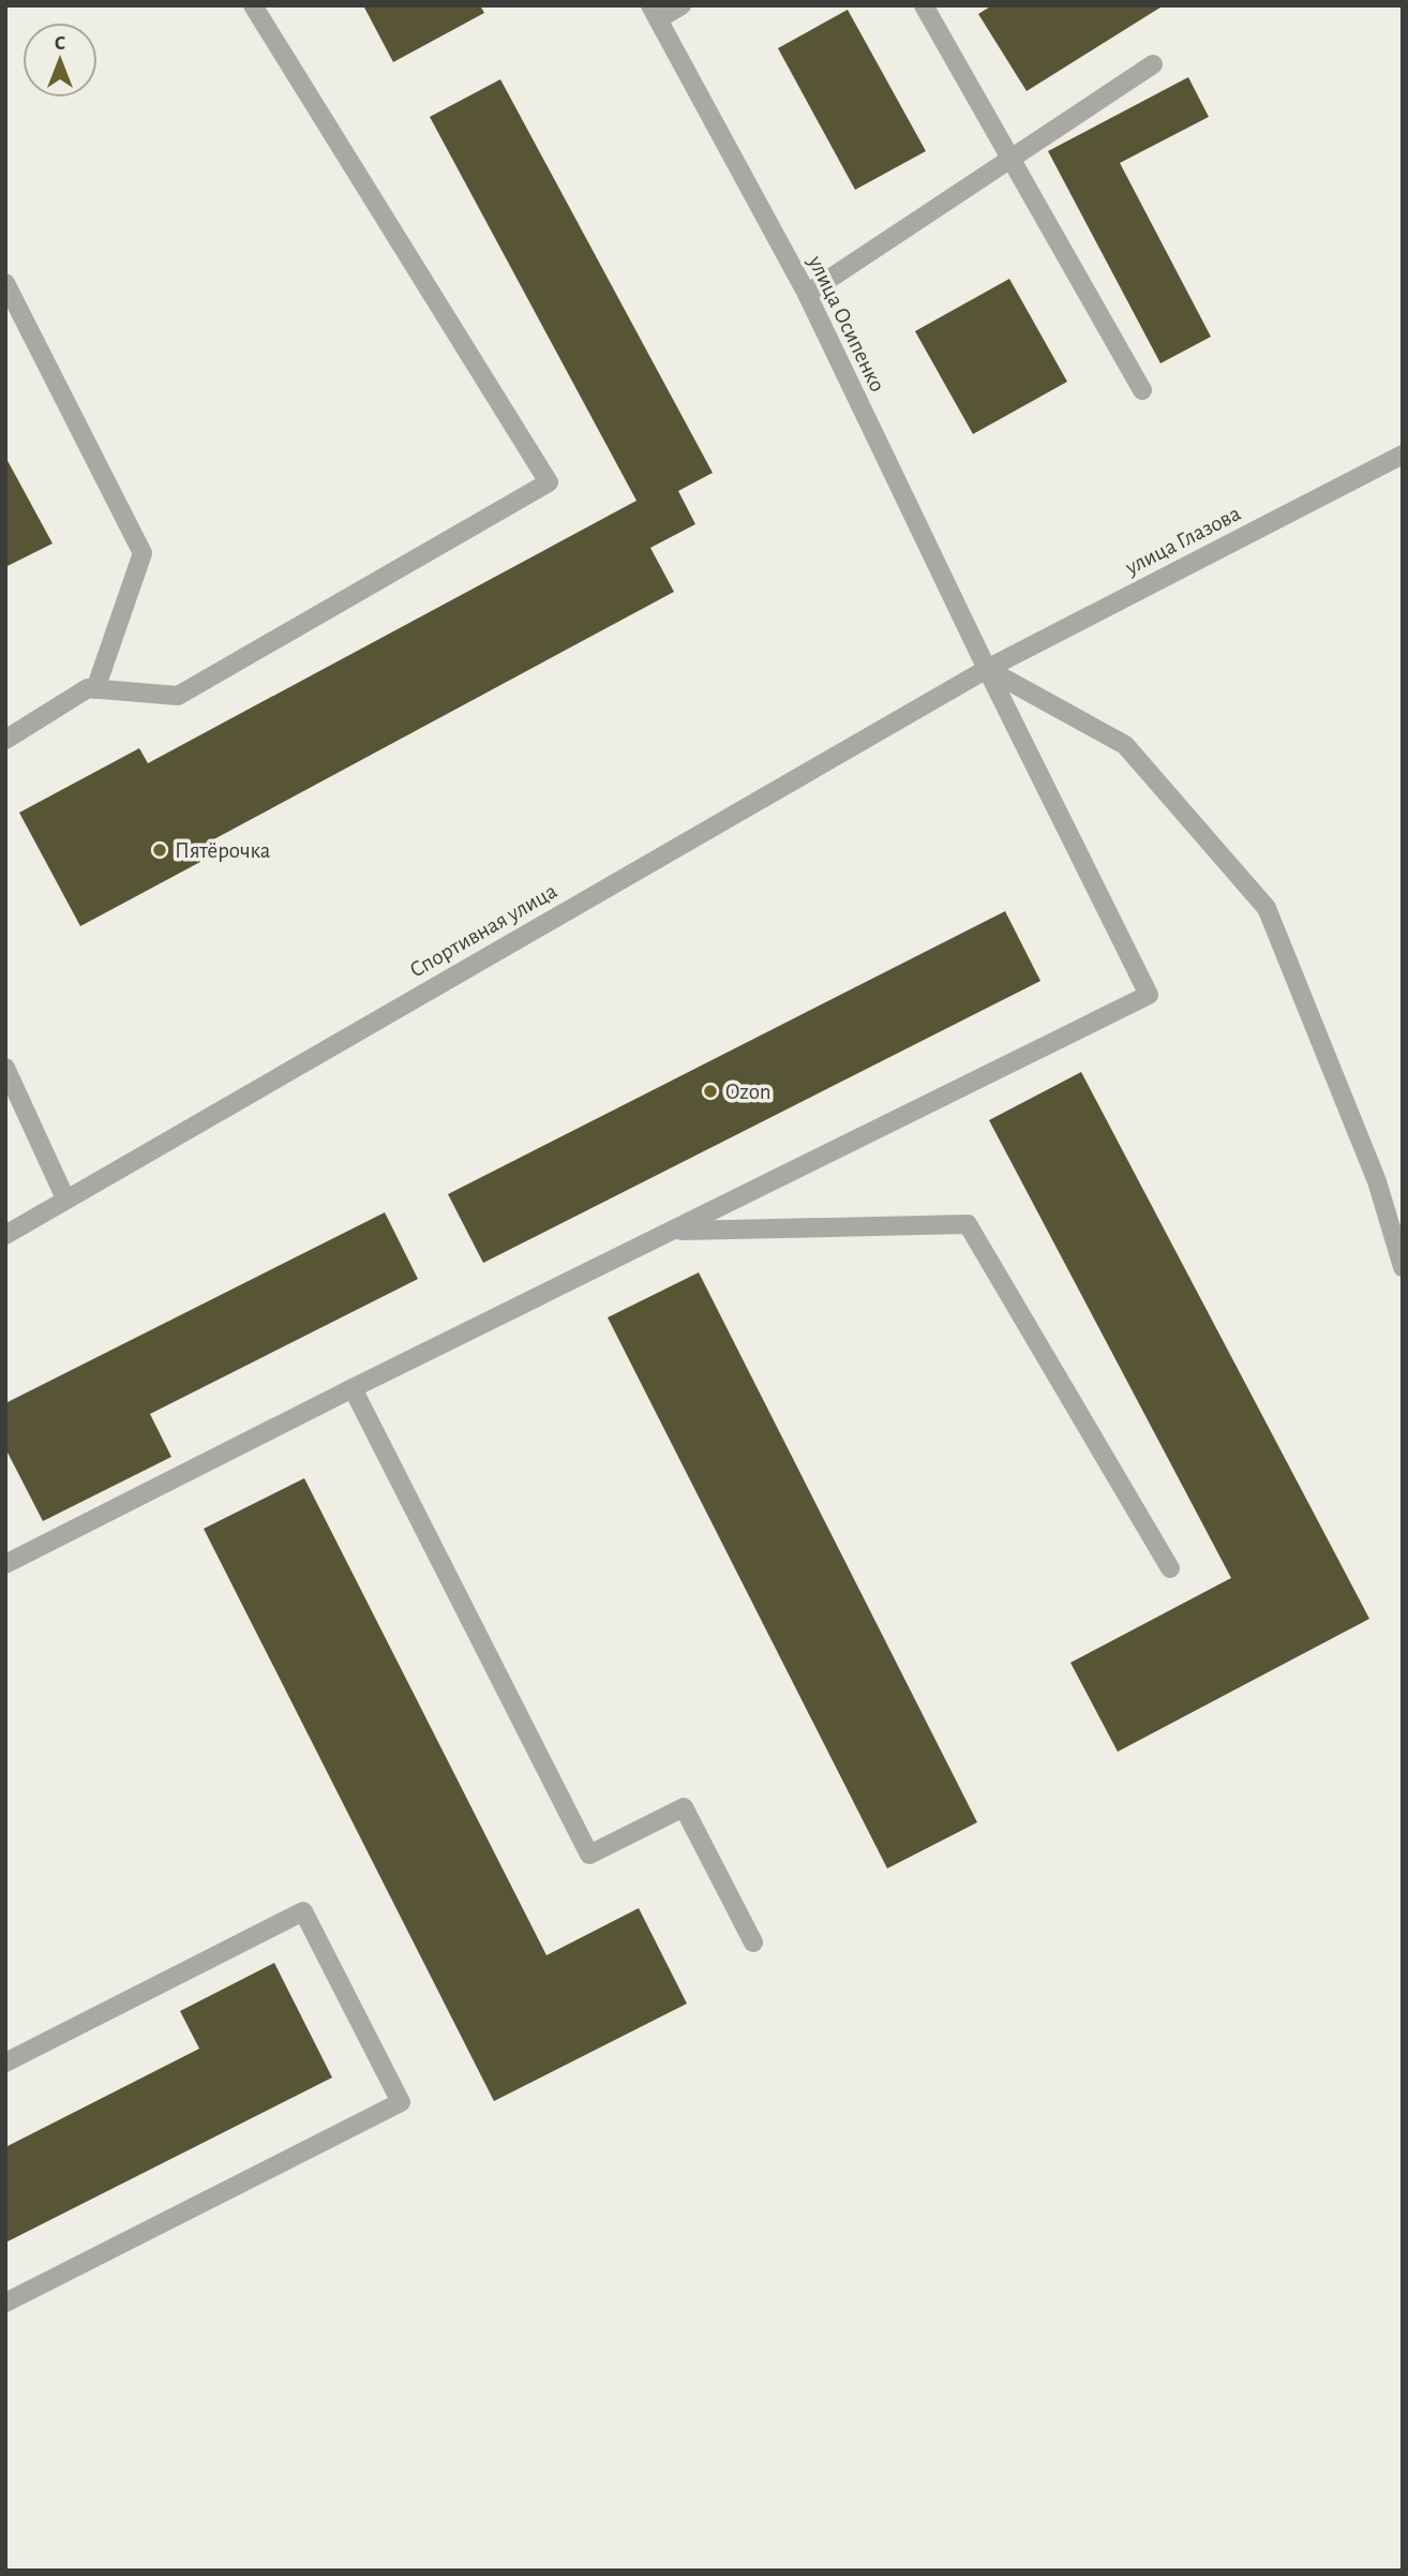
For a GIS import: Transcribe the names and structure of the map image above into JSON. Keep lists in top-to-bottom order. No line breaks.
{"streets":{"street":["улица Осипенко","улица Глазова","Спортивная улица"]},"crossings":[["улица Осипенко","улица Глазова"],["улица Осипенко","Спортивная улица"],["улица Глазова","Спортивная улица"]],"places":["Пятёрочка","Ozon"],"north":"top"}
